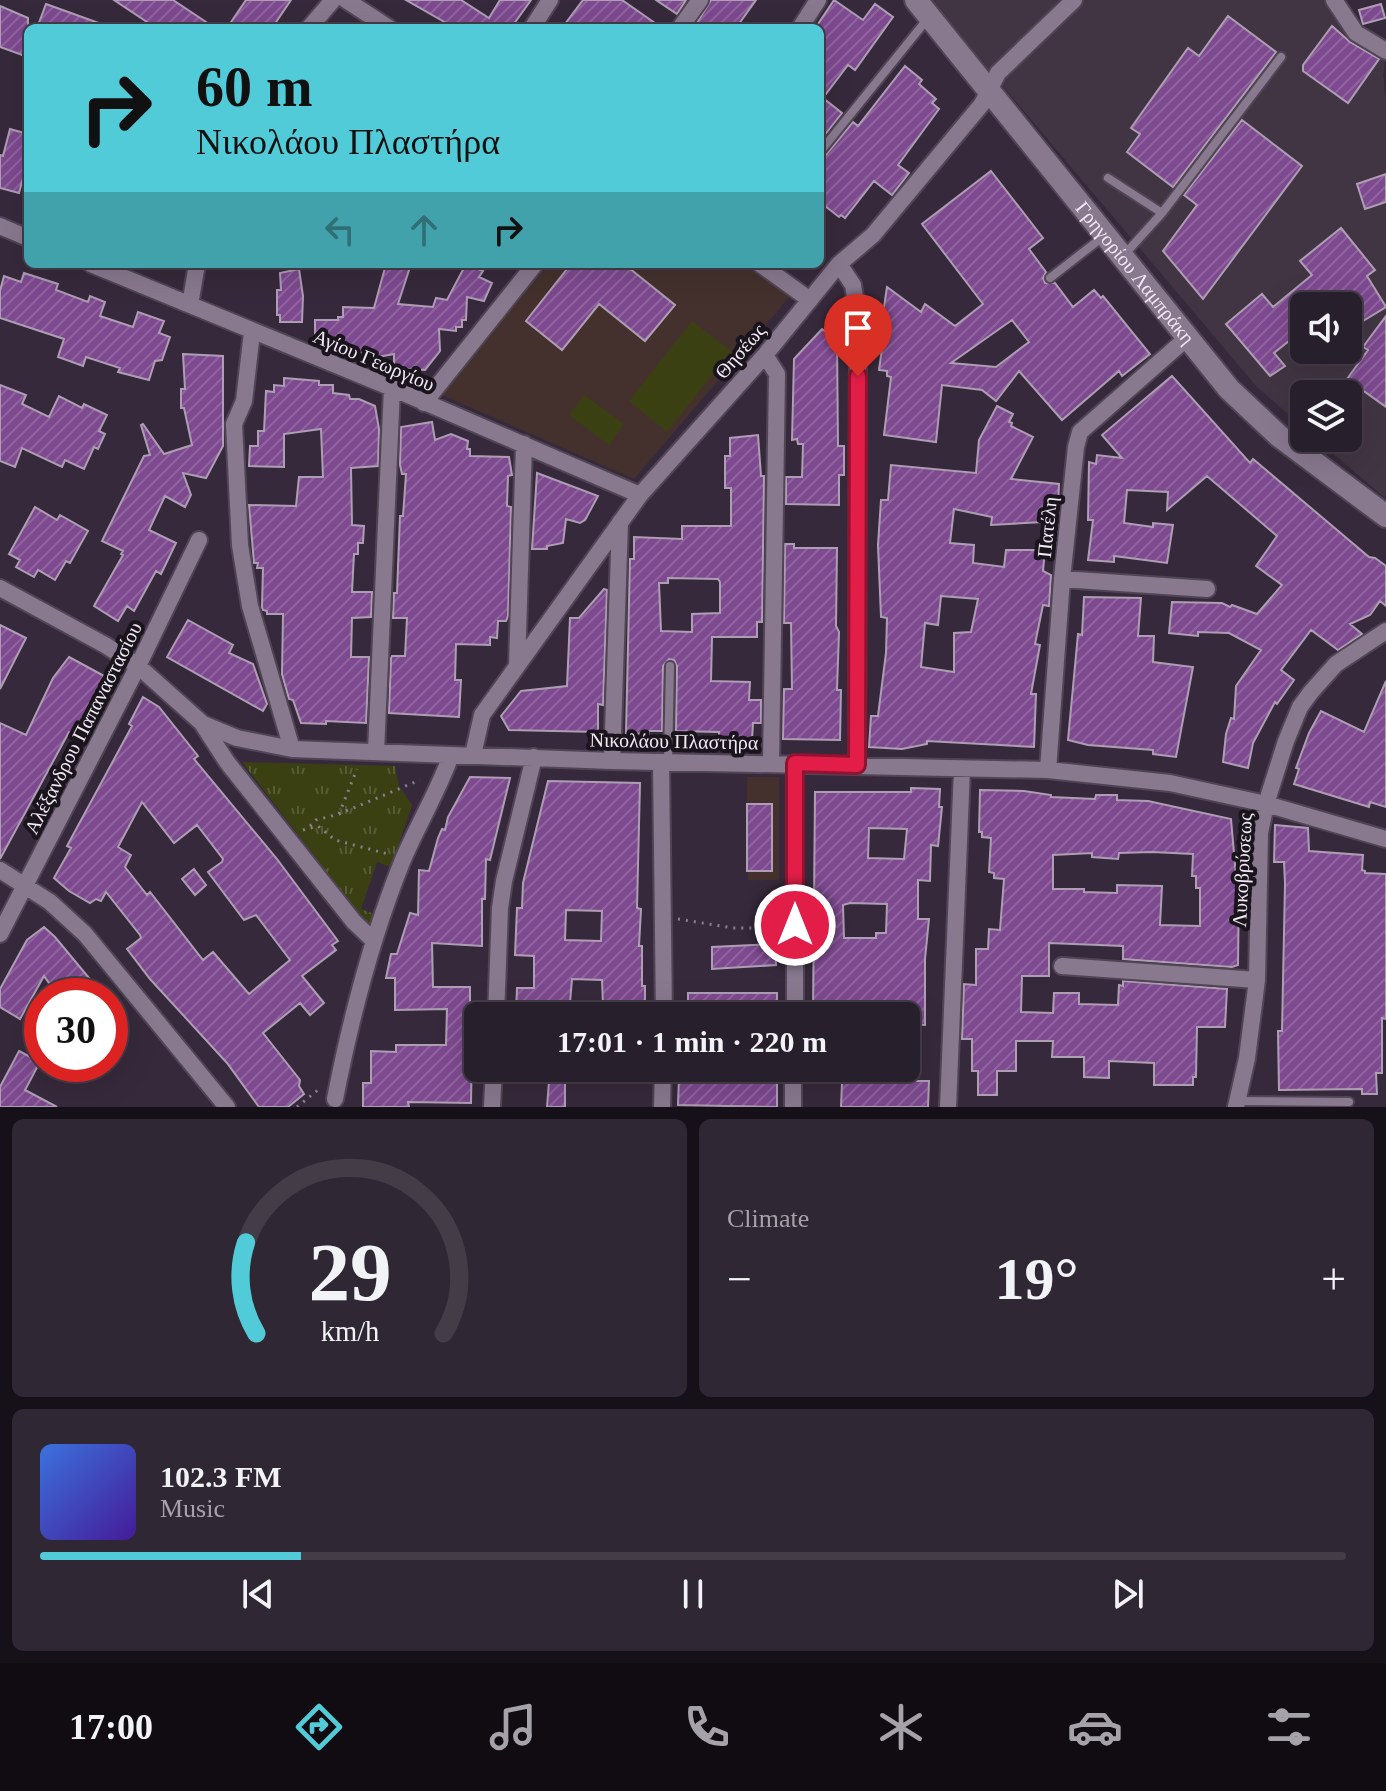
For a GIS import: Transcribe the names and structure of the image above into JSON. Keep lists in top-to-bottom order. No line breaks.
{"streets":{"main road":["Γρηγορίου Λαμπράκη"],"street":["Θησέως","Αγίου Γεωργίου","Πατέλη","Αλέξανδρου Παπαναστασίου","Νικολάου Πλαστήρα","Λυκοβρύσεως"]},"crossings":[["Γρηγορίου Λαμπράκη","Θησέως"],["Γρηγορίου Λαμπράκη","Πατέλη"],["Θησέως","Αγίου Γεωργίου"],["Θησέως","Νικολάου Πλαστήρα"],["Πατέλη","Νικολάου Πλαστήρα"],["Αλέξανδρου Παπαναστασίου","Νικολάου Πλαστήρα"],["Νικολάου Πλαστήρα","Λυκοβρύσεως"]],"page":{"turn":["60 m","Νικολάου Πλαστήρα"],"limit":"30","trip":"17:01 · 1 min · 220 m","tile":"Climate","heat":["−","19°","+"],"song":["102.3 FM","Music"],"tabs":"17:00","gauge":["29","km/h"]}}
